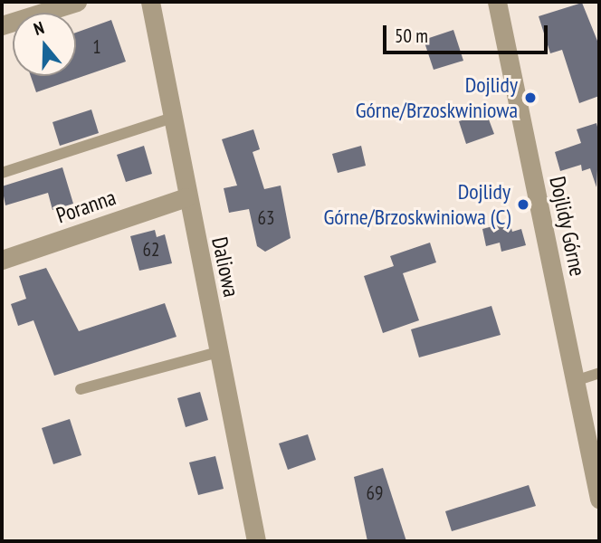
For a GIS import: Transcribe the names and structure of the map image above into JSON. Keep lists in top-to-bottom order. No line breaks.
{"streets":{"street":["Poranna","Dojlidy Górne","Daliowa"]},"crossings":[["Poranna","Daliowa"]],"places":["Dojlidy Górne/Brzoskwiniowa","Dojlidy Górne/Brzoskwiniowa (C)"],"house_numbers":["1","63","62","69"],"scale_bar":"50 m","north":"top"}
